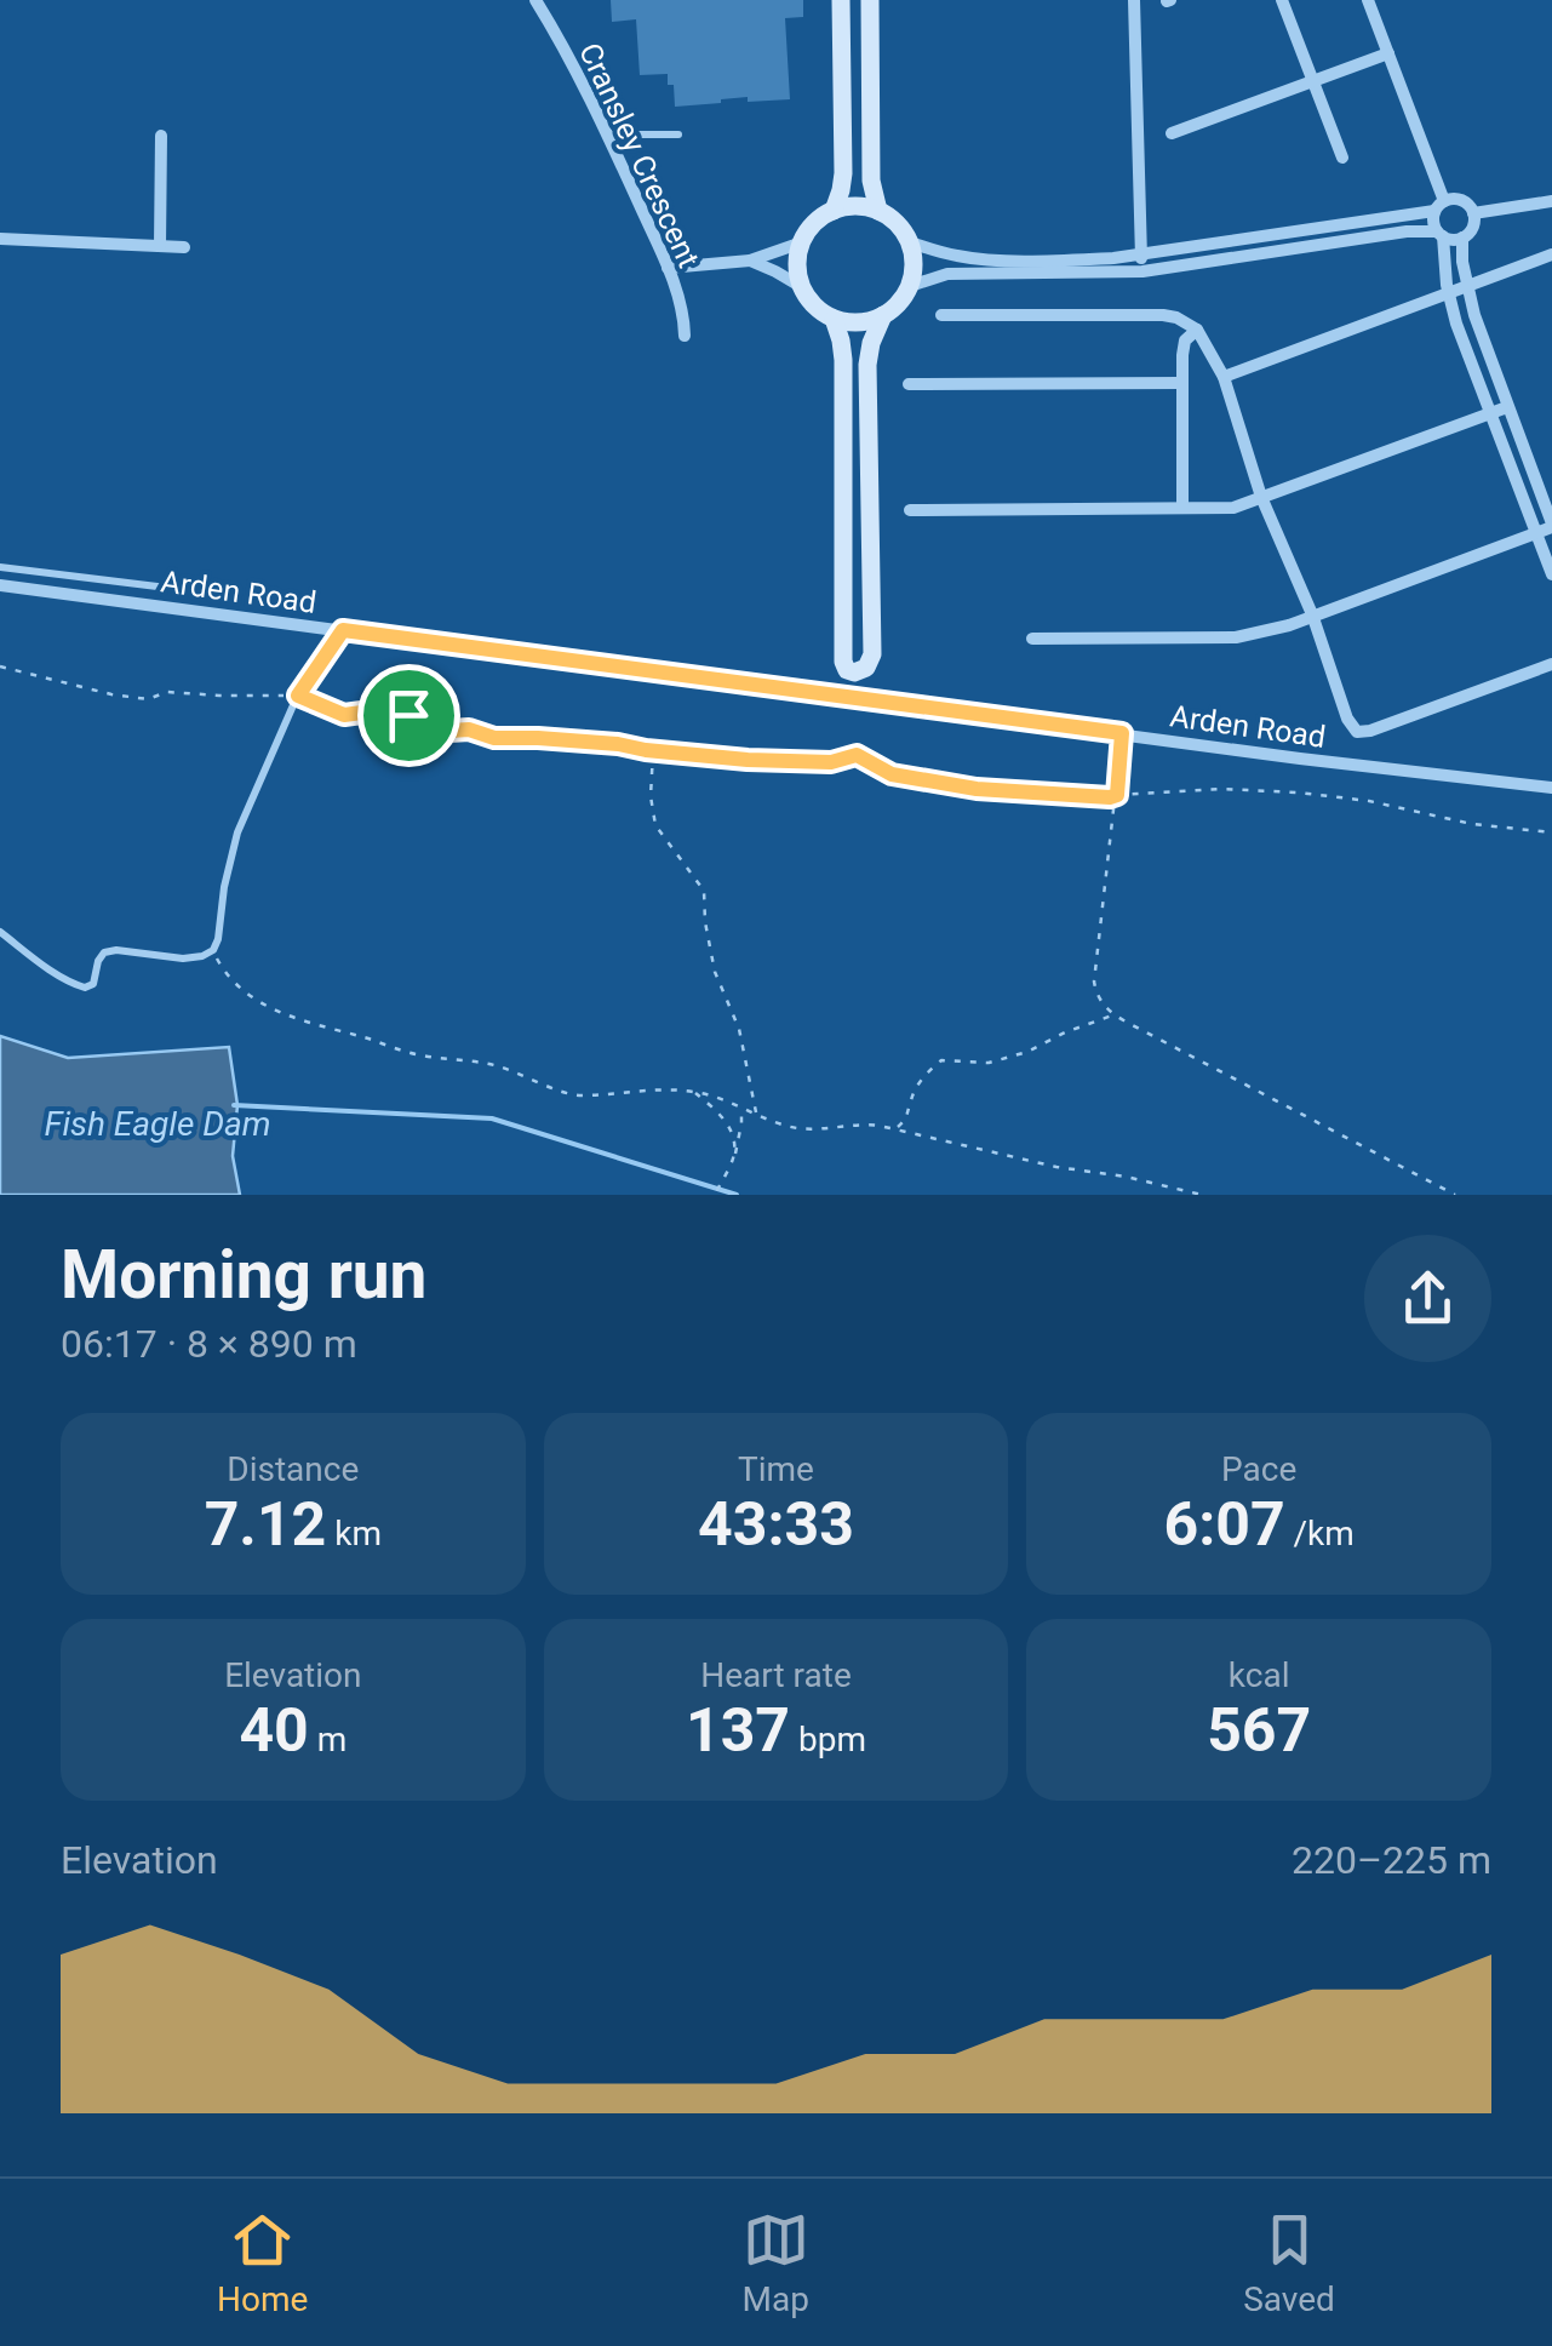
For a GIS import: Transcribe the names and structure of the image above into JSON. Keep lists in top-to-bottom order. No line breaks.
{"streets":{"street":["Cransley Crescent","Arden Road"]},"water":["Fish Eagle Dam"],"page":{"heading":["Morning run","06:17 · 8 × 890 m"],"stats":[["Distance","7.12 km"],["Time","43:33"],["Pace","6:07 /km"],["Elevation","40 m"],["Heart rate","137 bpm"],["kcal","567"]],"chart":["Elevation","220–225 m"],"tabs":["Home","Map","Saved"]}}
